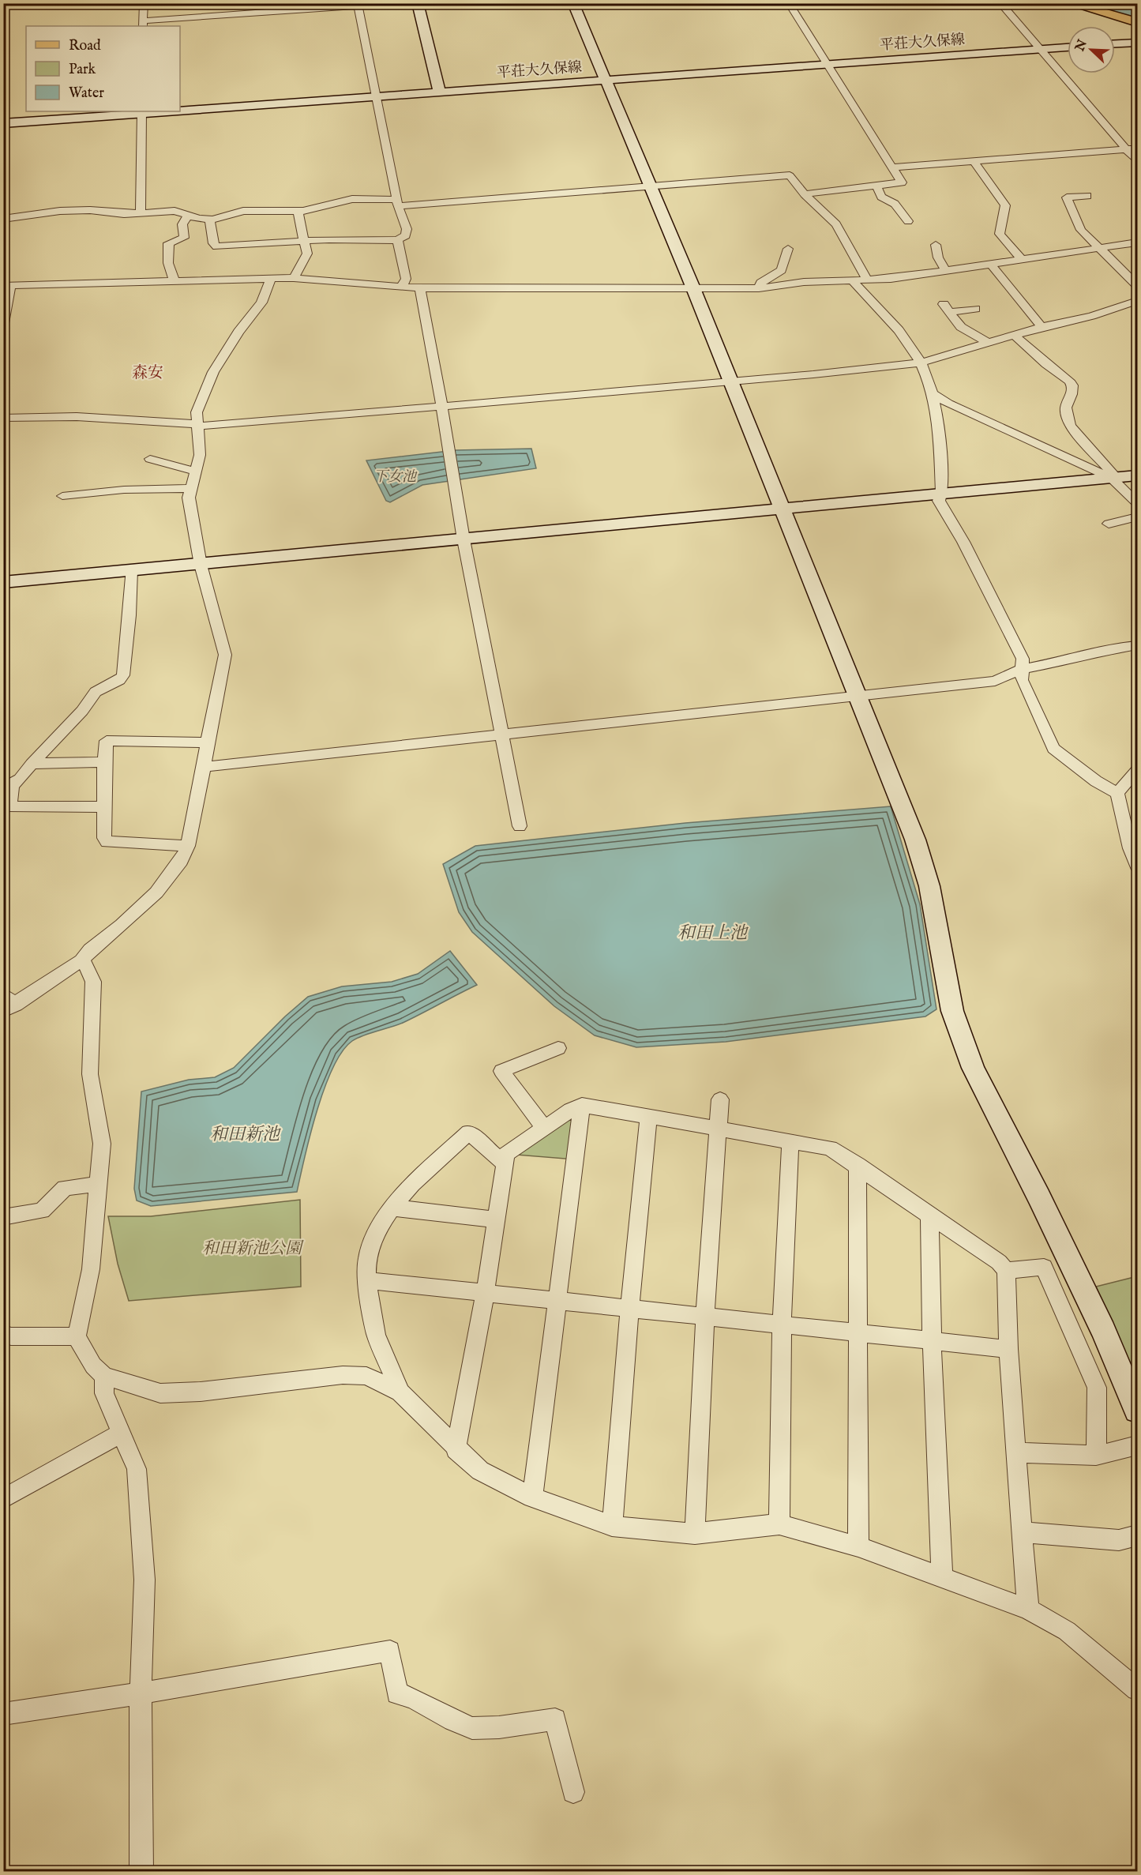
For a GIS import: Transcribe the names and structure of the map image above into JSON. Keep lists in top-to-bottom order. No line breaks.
{"streets":{"street":["平荘大久保線"]},"districts":["森安"],"water":["下女池","和田上池","和田新池"],"parks":["和田新池公園"],"legend":["Road","Park","Water"],"north":"top left"}
